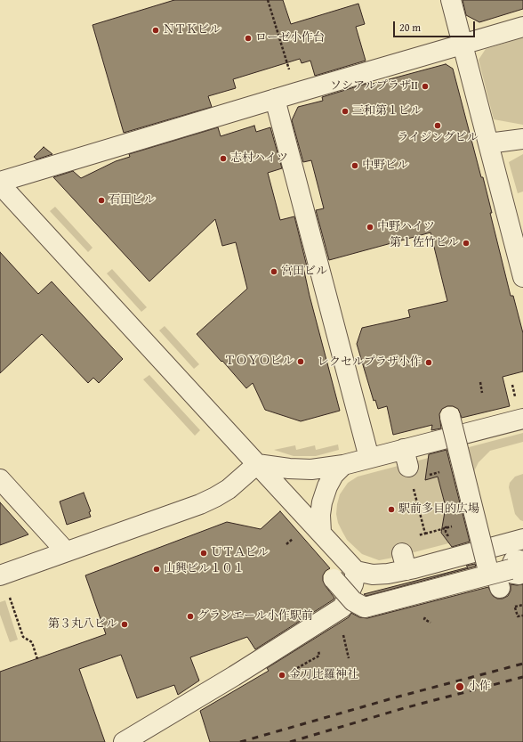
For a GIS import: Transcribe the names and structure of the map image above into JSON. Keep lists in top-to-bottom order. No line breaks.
{"places":["ＮＴＫビル","ローゼ小作台","ソシアルプラザⅡ","三和第１ビル","ライジングビル","志村ハイツ","中野ビル","石田ビル","中野ハイツ","第１佐竹ビル","宮田ビル","ＴＯＹＯビル","レクセルプラザ小作","駅前多目的広場","ＵＴＡビル","山興ビル１０１","グランエール小作駅前","第３丸八ビル","金刀比羅神社","小作"],"scale_bar":"20 m"}
